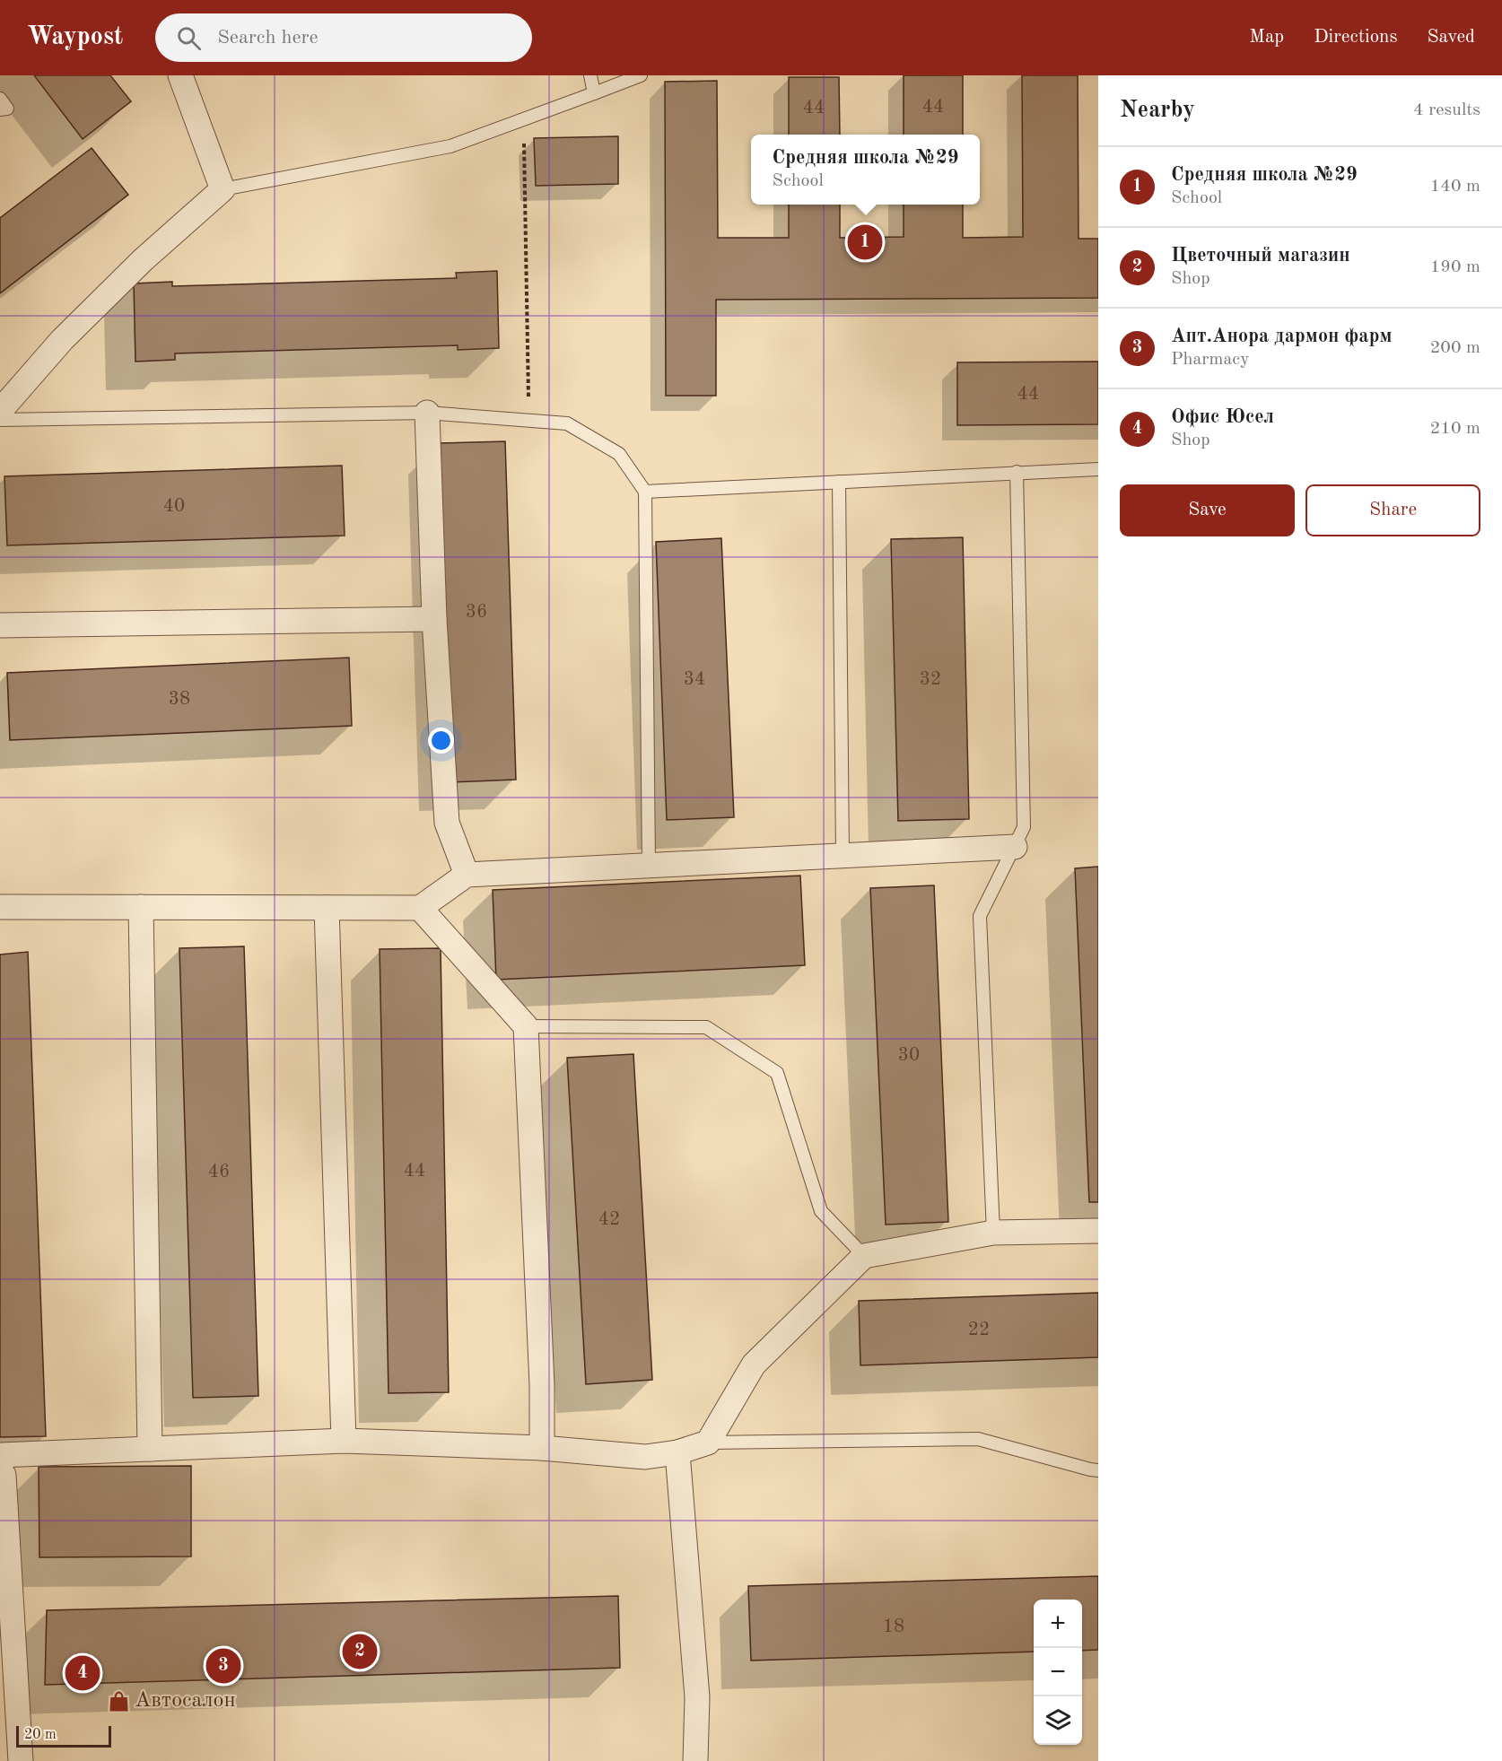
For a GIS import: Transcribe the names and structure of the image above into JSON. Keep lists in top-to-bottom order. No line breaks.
{"places":{"shop":["Автосалон"]},"house_numbers":["44","44","44","40","36","34","32","38","30","44","46","42","22","18"],"scale_bar":"20 m","page":{"header":"Waypost","search":"Search here","nav":["Map","Directions","Saved"],"heading":["Nearby","4 results"],"popup":["Средняя школа №29","School"],"list":[{"mark":"1","name":"Средняя школа №29","note":"School","value":"140 m"},{"mark":"2","name":"Цветочный магазин","note":"Shop","value":"190 m"},{"mark":"3","name":"Апт.Анора дармон фарм","note":"Pharmacy","value":"200 m"},{"mark":"4","name":"Офис Юсел","note":"Shop","value":"210 m"}],"pins":["1","2","3","4"],"buttons":["Save","Share"],"map_buttons":["+","−"],"scale":"20 m"}}
